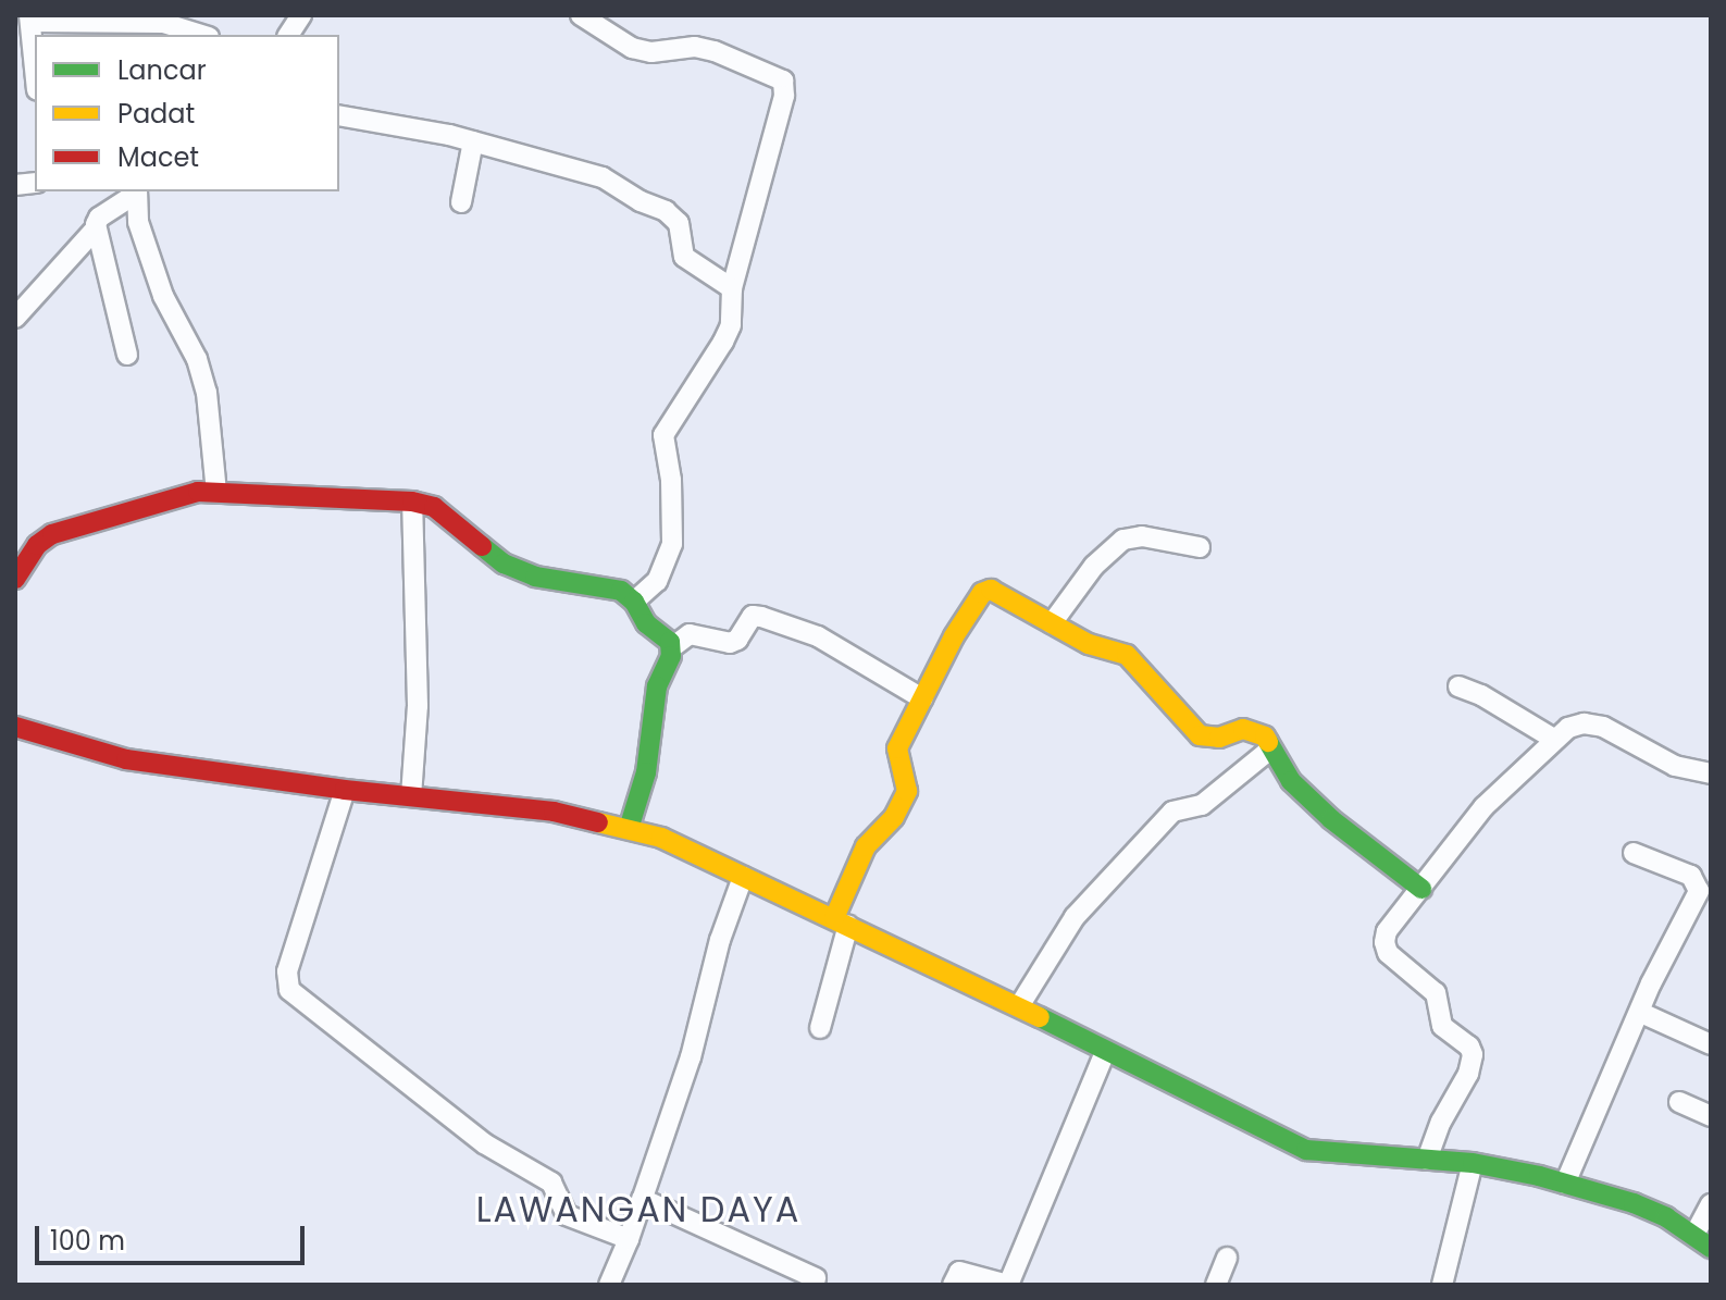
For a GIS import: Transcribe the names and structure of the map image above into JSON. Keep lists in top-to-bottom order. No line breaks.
{"districts":["LAWANGAN DAYA"],"legend":["Lancar","Padat","Macet"],"scale_bar":"100 m"}
